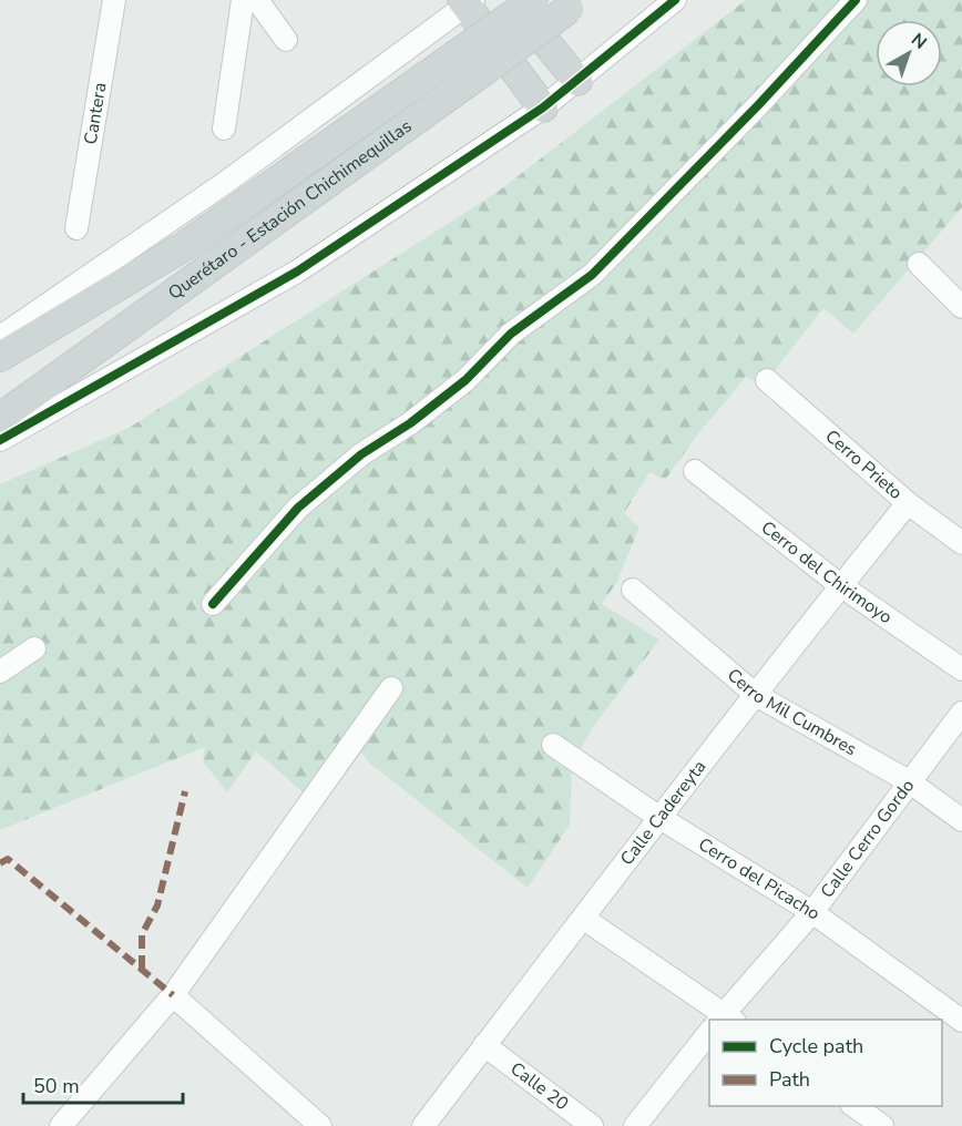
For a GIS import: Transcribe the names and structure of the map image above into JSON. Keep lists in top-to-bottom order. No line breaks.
{"streets":{"main road":["Querétaro - Estación Chichimequillas"],"street":["Cantera","Cerro Prieto","Cerro del Chirimoyo","Cerro Mil Cumbres","Calle Cadereyta","Calle Cerro Gordo","Cerro del Picacho","Calle 20"]},"crossings":[["Cerro Prieto","Calle Cadereyta"],["Cerro del Chirimoyo","Calle Cadereyta"],["Cerro Mil Cumbres","Calle Cadereyta"],["Cerro Mil Cumbres","Calle Cerro Gordo"],["Calle Cadereyta","Cerro del Picacho"],["Calle Cadereyta","Calle 20"],["Calle Cerro Gordo","Cerro del Picacho"]],"legend":["Cycle path","Path"],"scale_bar":"50 m","north":"top right"}
